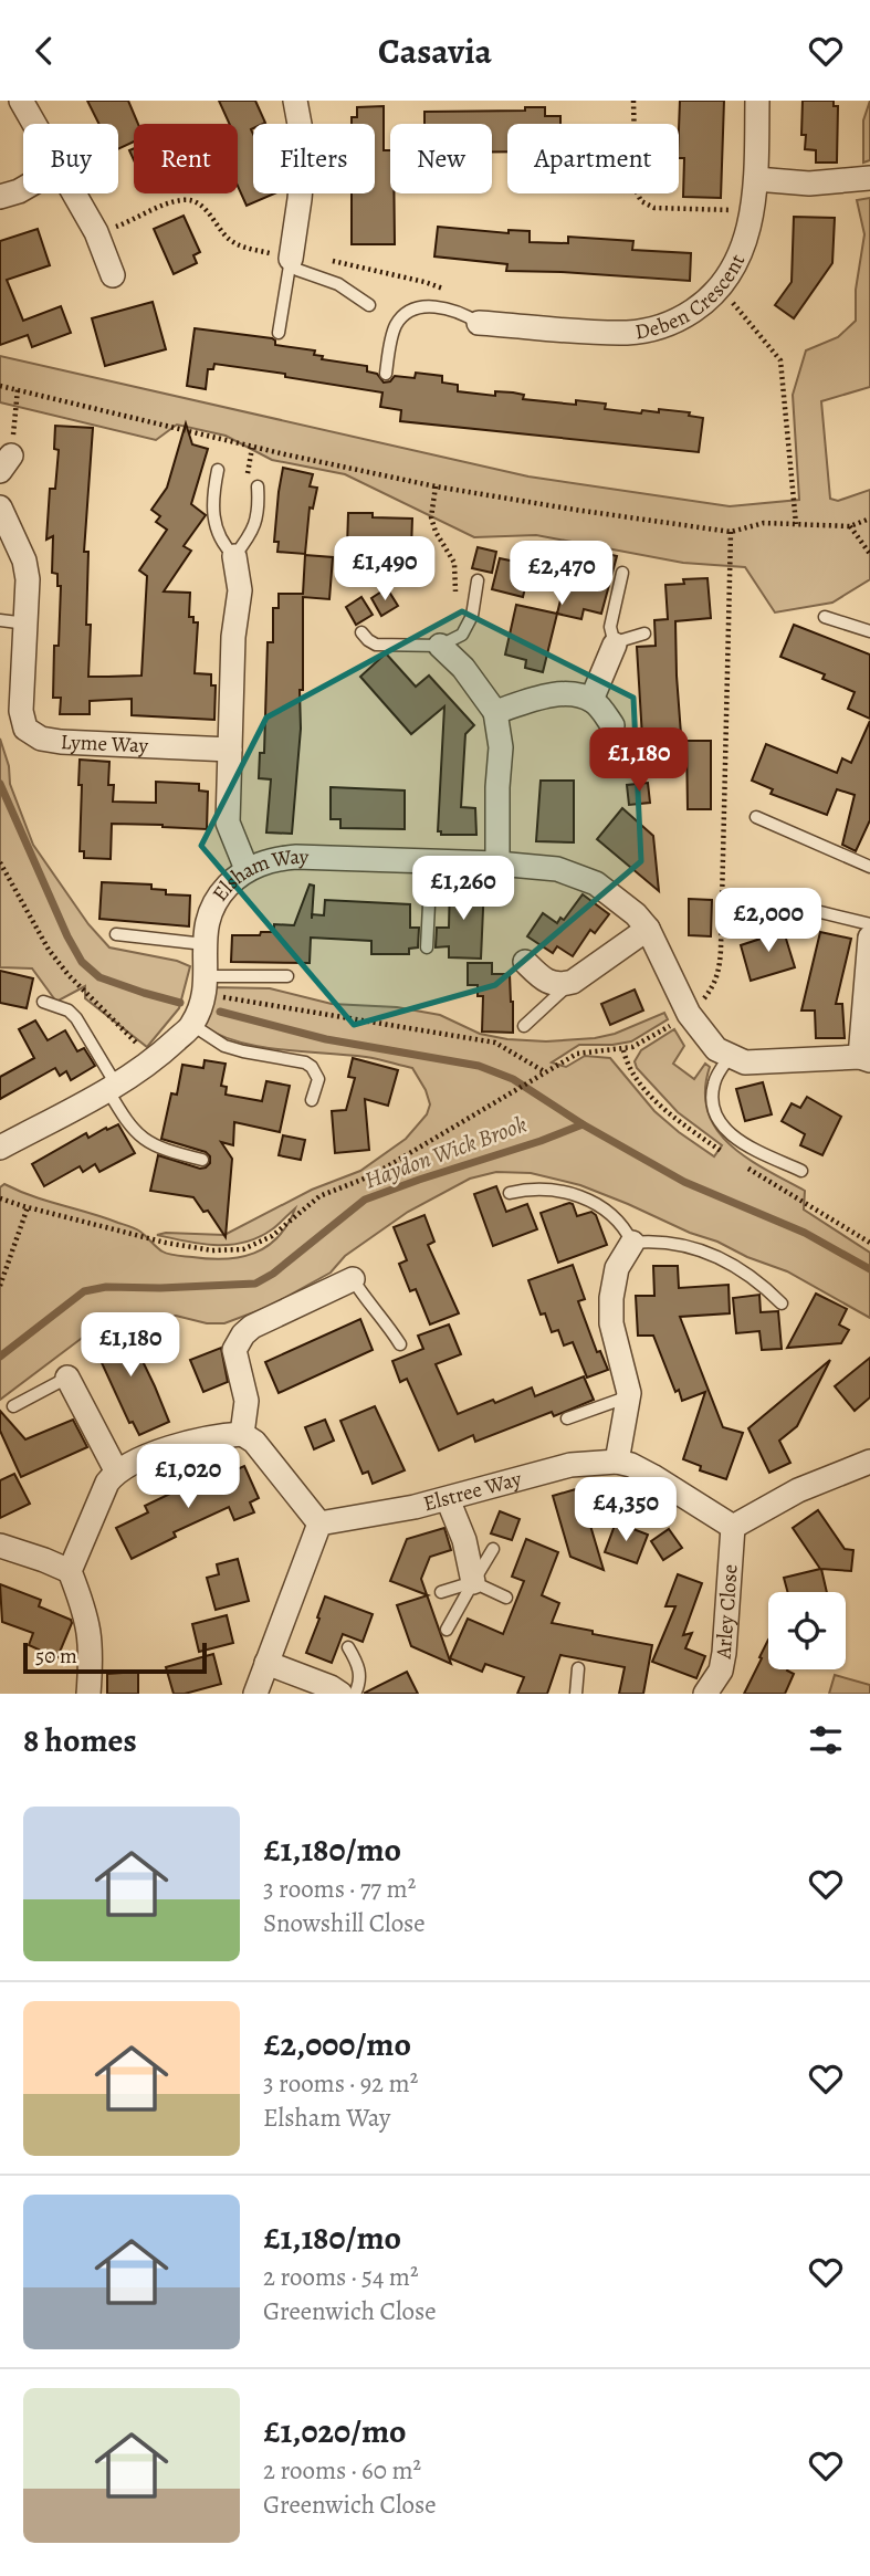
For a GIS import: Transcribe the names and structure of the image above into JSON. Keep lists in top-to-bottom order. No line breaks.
{"streets":{"street":["Deben Crescent","Lyme Way","Elsham Way","Elstree Way","Arley Close"]},"crossings":[["Elstree Way","Arley Close"]],"water":["Haydon Wick Brook"],"scale_bar":"50 m","page":{"header":"Casavia","chip":["Buy","Rent","Filters","New","Apartment"],"price":["£1,490","£2,470","£1,180","£1,260","£2,000","£1,180","£1,020","£4,350"],"scale":"50 m","heading":"8 homes","list":[{"name":"£1,180/mo","note":"3 rooms · 77 m² · Snowshill Close"},{"name":"£2,000/mo","note":"3 rooms · 92 m² · Elsham Way"},{"name":"£1,180/mo","note":"2 rooms · 54 m² · Greenwich Close"},{"name":"£1,020/mo","note":"2 rooms · 60 m² · Greenwich Close"}]}}
